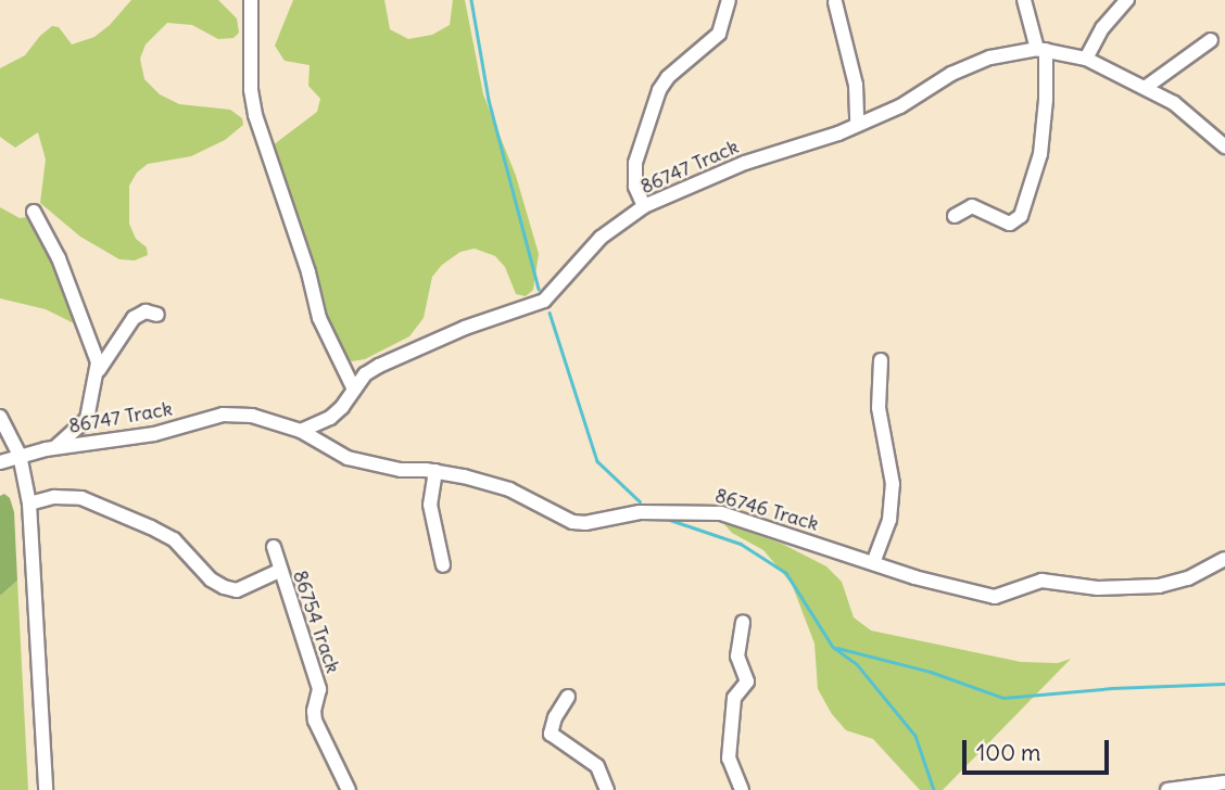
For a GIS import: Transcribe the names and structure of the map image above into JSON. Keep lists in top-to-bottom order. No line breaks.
{"streets":{"street":["86747 Track","86746 Track","86754 Track"]},"crossings":[["86747 Track","86746 Track"]],"scale_bar":"100 m"}
